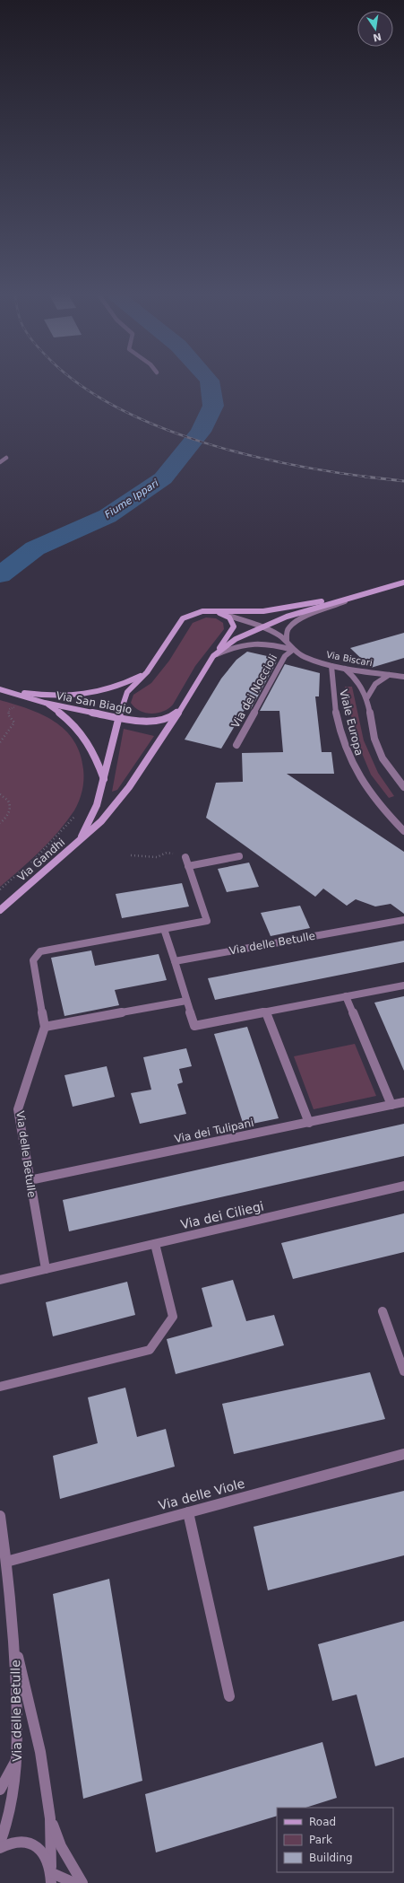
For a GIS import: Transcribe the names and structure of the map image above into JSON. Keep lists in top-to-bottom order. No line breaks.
{"streets":{"main road":["Via San Biagio","Via Gandhi"],"street":["Via Biscari","Via dei Noccioli","Viale Europa","Via delle Betulle","Via dei Tulipani","Via dei Ciliegi","Via delle Viole"]},"crossings":[["Via Biscari","Via dei Noccioli"],["Via Biscari","Viale Europa"],["Via San Biagio","Via Gandhi"],["Via delle Betulle","Via dei Tulipani"],["Via delle Betulle","Via dei Ciliegi"],["Via delle Betulle","Via delle Viole"]],"water":["Fiume Ippari"],"legend":["Road","Park","Building"],"north":"bottom"}
